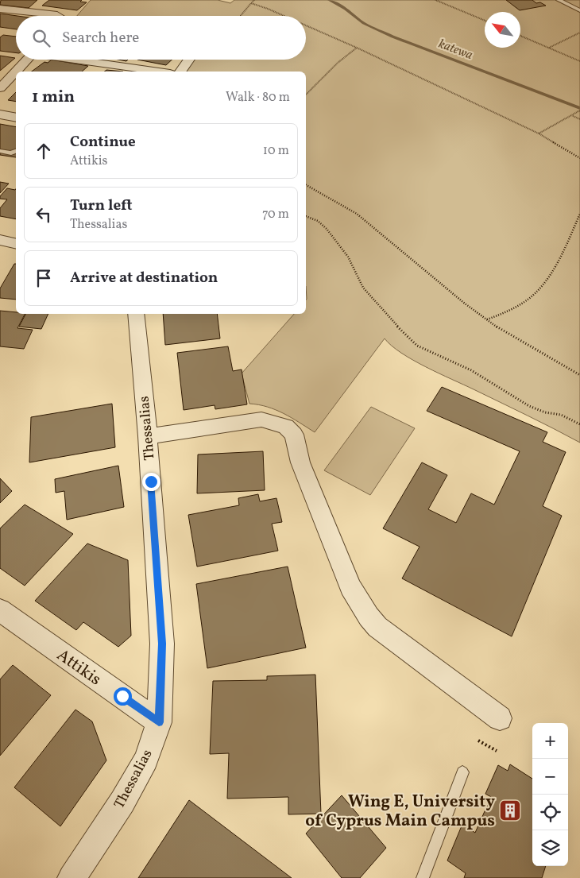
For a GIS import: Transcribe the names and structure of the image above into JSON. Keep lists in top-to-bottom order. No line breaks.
{"streets":{"street":["Thessalias","Attikis"]},"crossings":[["Thessalias","Attikis"]],"water":["katewa"],"places":{"building":["Wing Ε, University of Cyprus Main Campus"]},"north":"top left","page":{"search":"Search here","heading":["1 min","Walk · 80 m"],"list":[["Continue","Attikis","10 m"],["Turn left","Thessalias","70 m"],"Arrive at destination"],"map_buttons":["+","−"]}}
